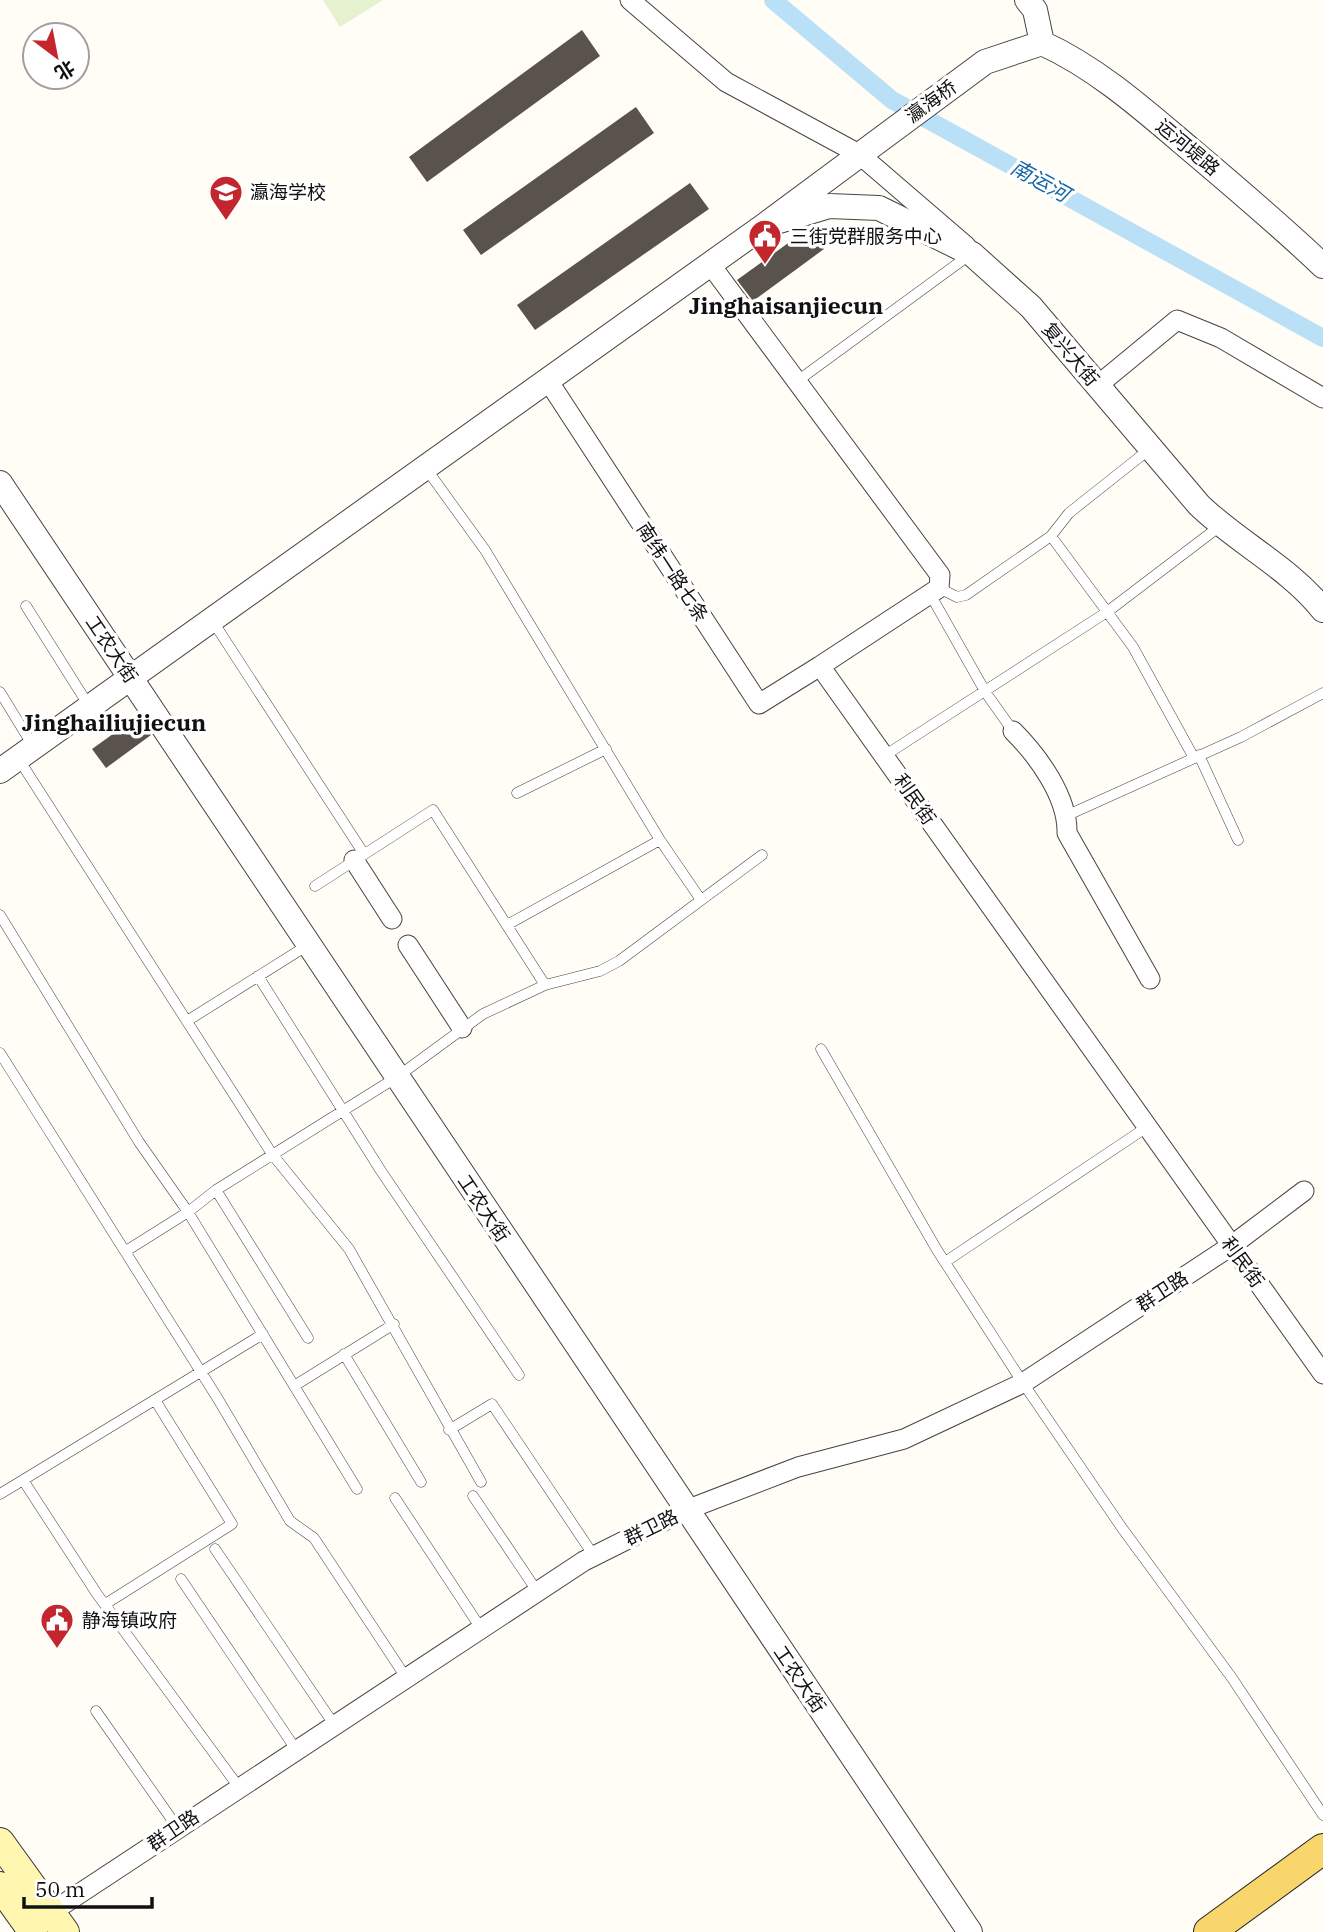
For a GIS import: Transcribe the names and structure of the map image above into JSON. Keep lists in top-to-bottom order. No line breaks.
{"streets":{"street":["瀛海桥","运河堤路","复兴大街","南纬一路七条","工农大街","利民街","群卫路"]},"crossings":[["瀛海桥","运河堤路"],["瀛海桥","复兴大街"],["瀛海桥","南纬一路七条"],["瀛海桥","工农大街"],["南纬一路七条","利民街"],["工农大街","群卫路"],["利民街","群卫路"]],"districts":["Jinghaisanjiecun","Jinghailiujiecun"],"water":["南运河"],"places":{"school or university":["瀛海学校"],"public building":["三街党群服务中心","静海镇政府"]},"scale_bar":"50 m","north":"bottom right"}
